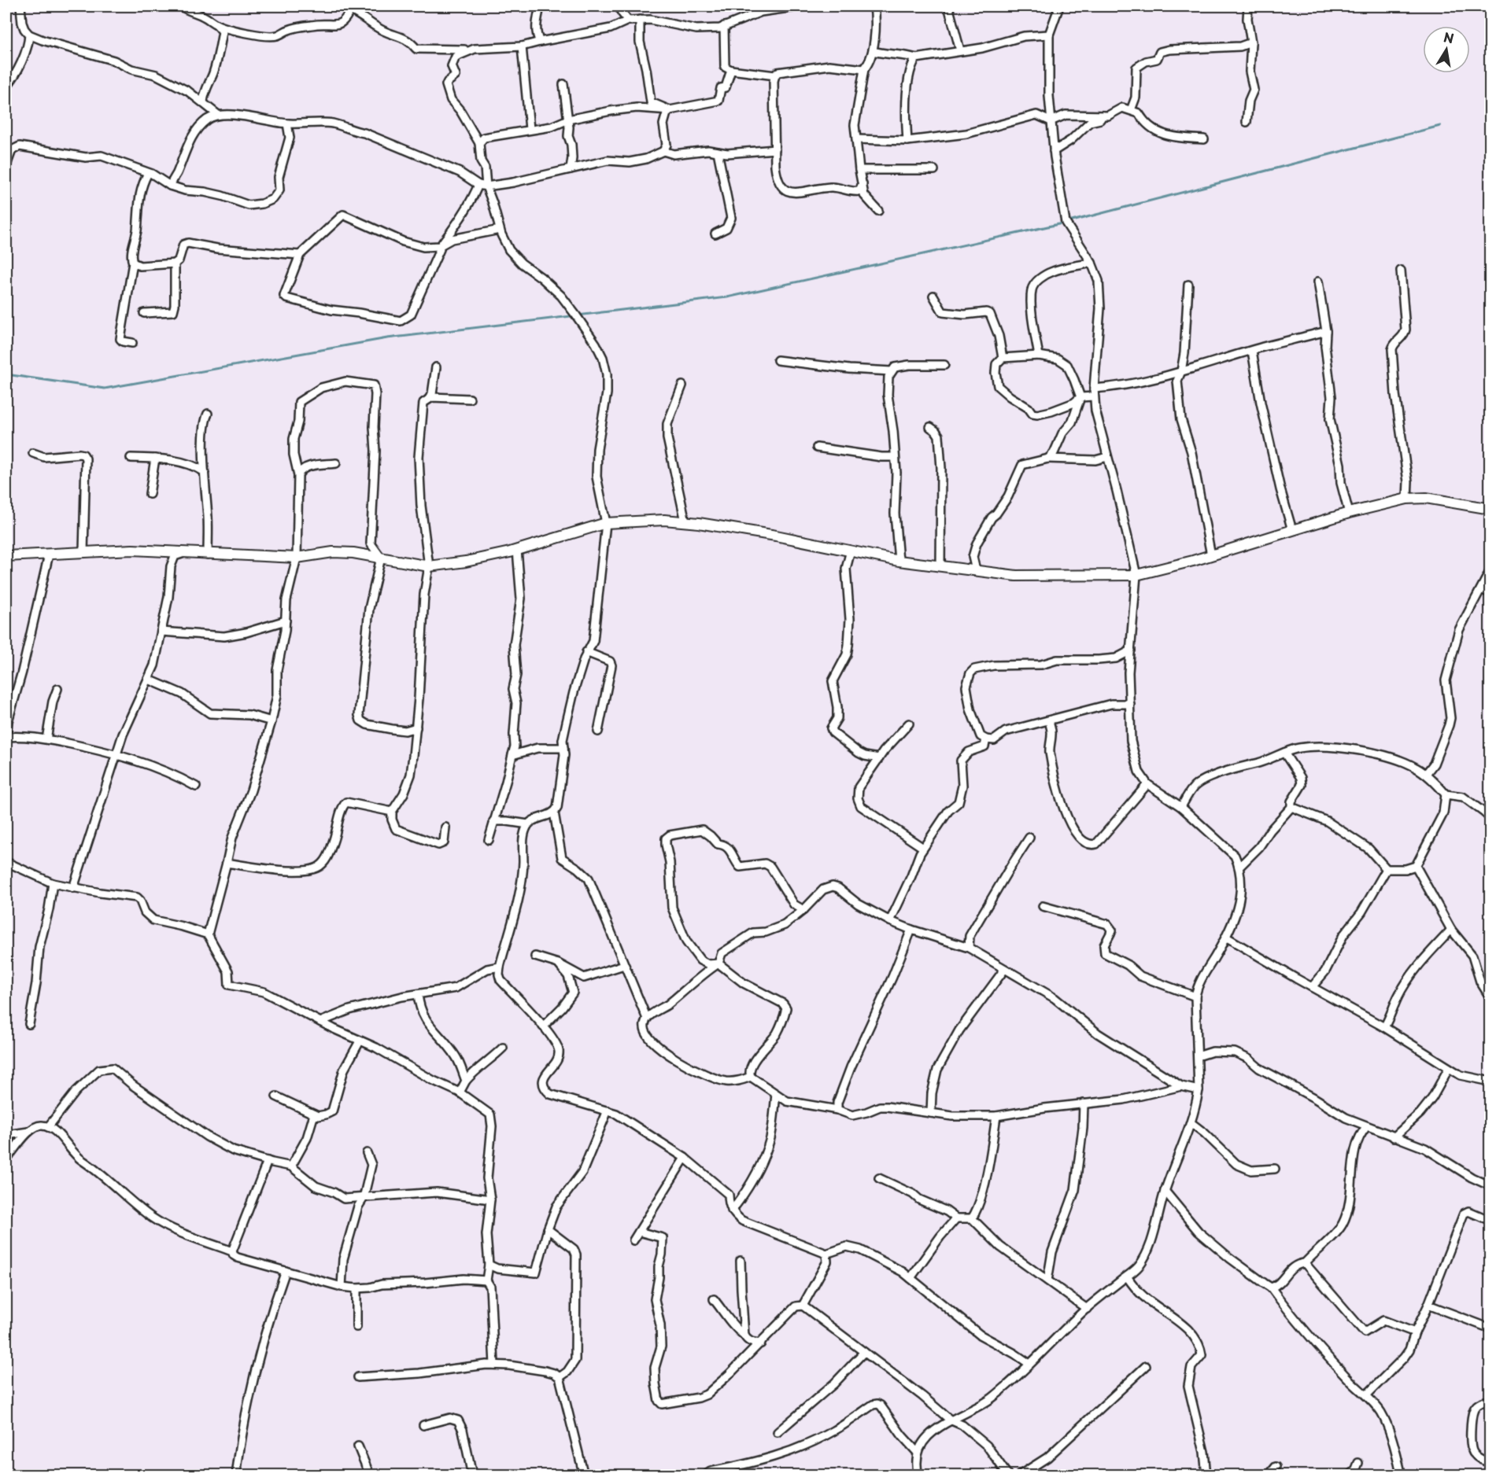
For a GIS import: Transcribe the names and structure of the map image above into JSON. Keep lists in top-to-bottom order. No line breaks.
{"north":"top"}
